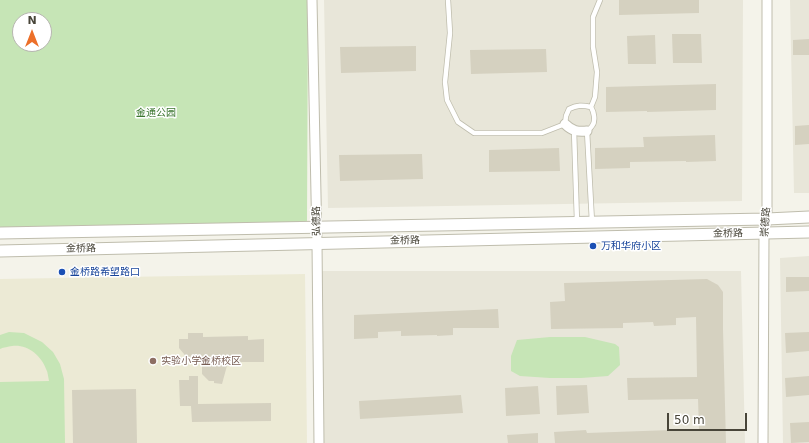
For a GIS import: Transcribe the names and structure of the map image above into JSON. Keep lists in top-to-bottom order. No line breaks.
{"streets":{"street":["弘德路","崇德路","金桥路"]},"crossings":[["弘德路","金桥路"],["崇德路","金桥路"]],"parks":["金通公园"],"places":["万和华府小区","金桥路希望路口","实验小学金桥校区"],"scale_bar":"50 m","north":"top"}
